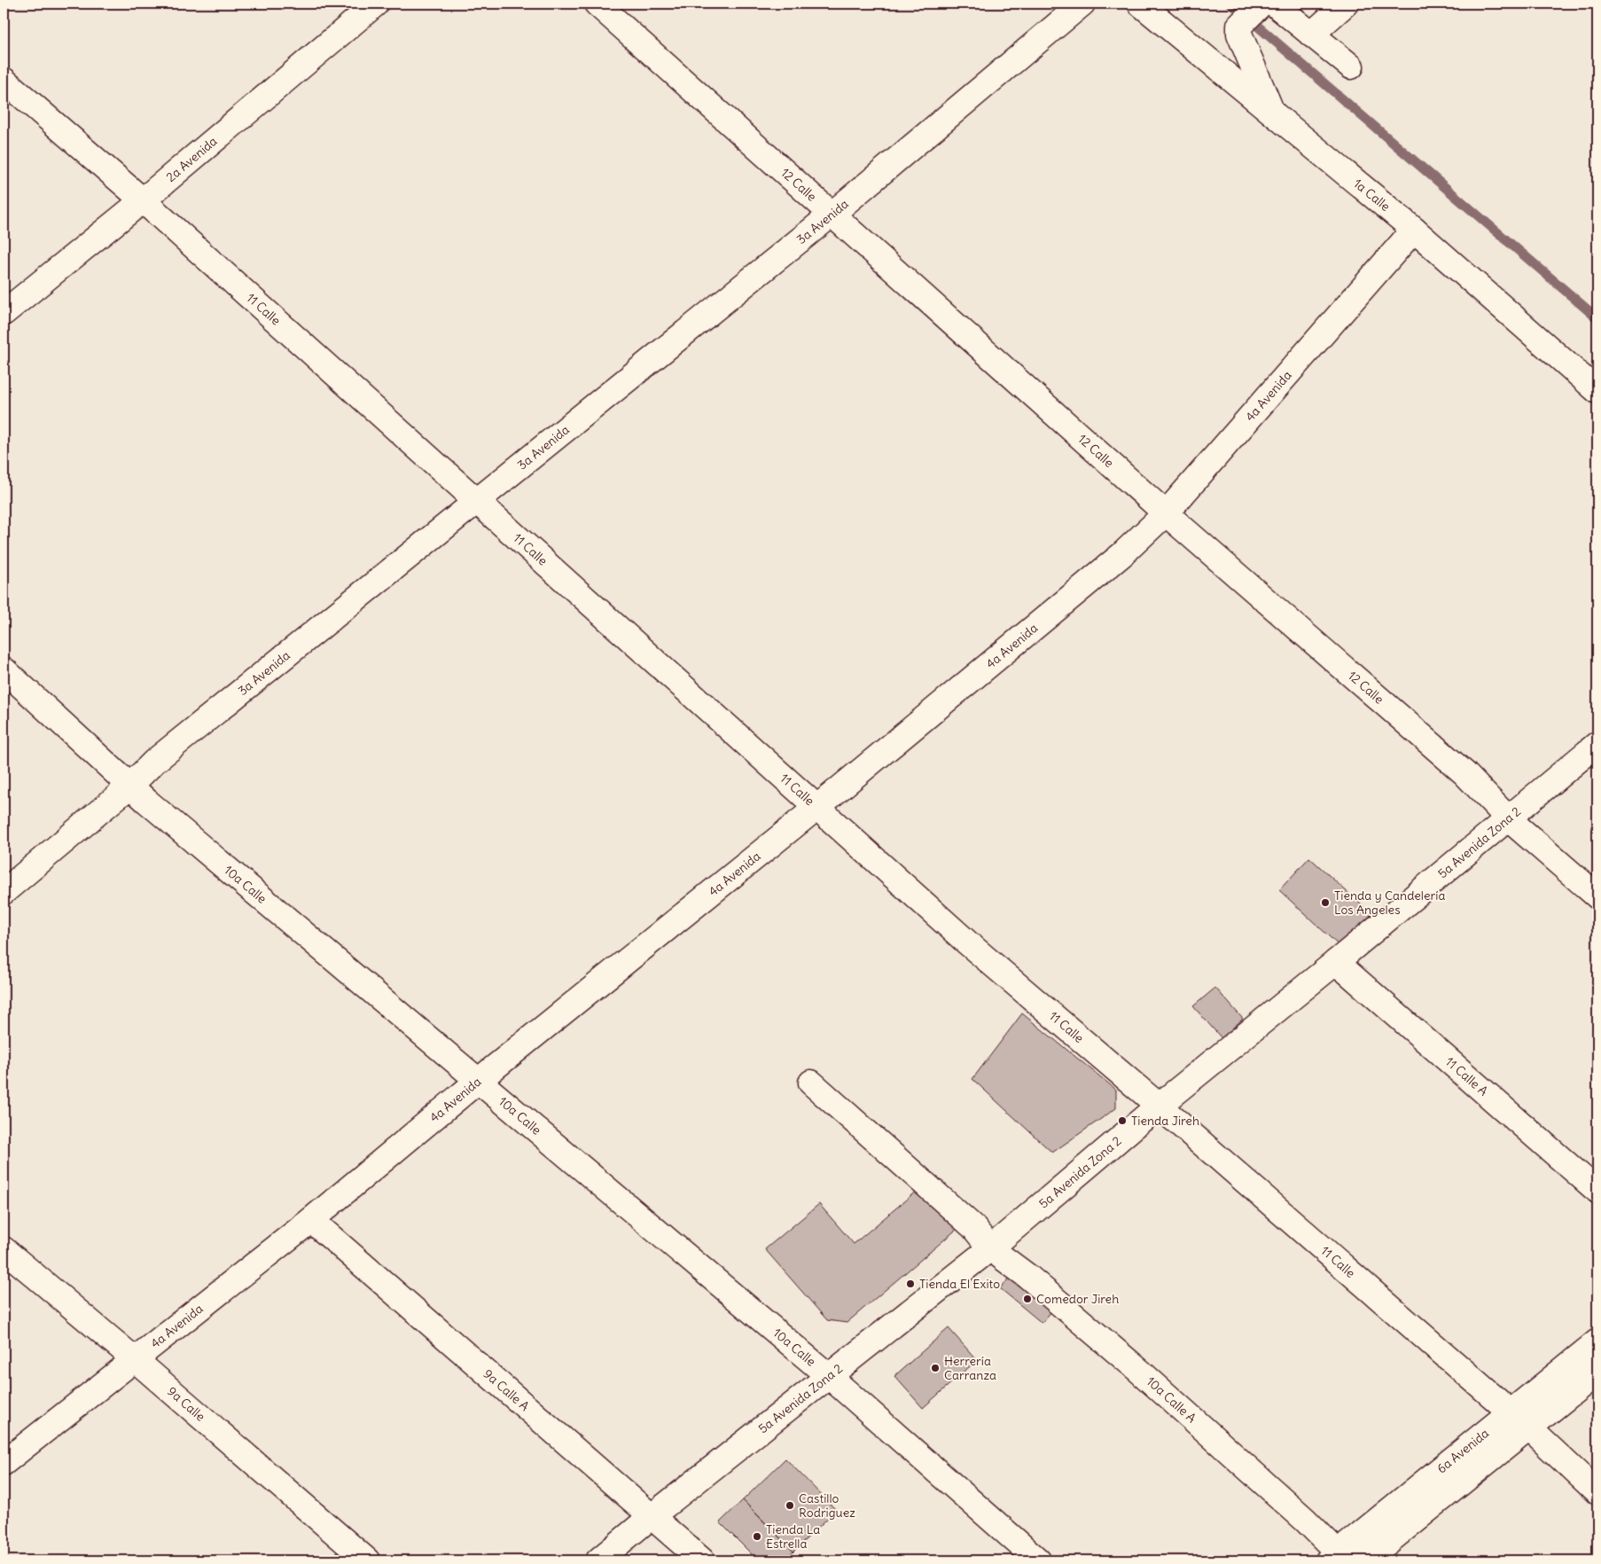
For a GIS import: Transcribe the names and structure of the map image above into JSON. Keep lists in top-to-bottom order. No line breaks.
{"streets":{"street":["2a Avenida","12 Calle","1a Calle","3a Avenida","11 Calle","4a Avenida","5a Avenida Zona 2","10a Calle","11 Calle A","9a Calle A","10a Calle A","9a Calle","6a Avenida"]},"crossings":[["2a Avenida","11 Calle"],["12 Calle","3a Avenida"],["12 Calle","4a Avenida"],["12 Calle","5a Avenida Zona 2"],["1a Calle","4a Avenida"],["3a Avenida","11 Calle"],["3a Avenida","10a Calle"],["11 Calle","4a Avenida"],["11 Calle","5a Avenida Zona 2"],["11 Calle","6a Avenida"],["4a Avenida","10a Calle"],["4a Avenida","9a Calle A"],["4a Avenida","9a Calle"],["5a Avenida Zona 2","10a Calle"],["5a Avenida Zona 2","11 Calle A"],["5a Avenida Zona 2","9a Calle A"],["5a Avenida Zona 2","10a Calle A"],["10a Calle A","6a Avenida"]],"places":["Tienda y Candelería Los Angeles","Tienda Jireh","Tienda El Exito","Comedor Jireh","Herrería Carranza","Castillo Rodriguez","Tienda La Estrella"]}
